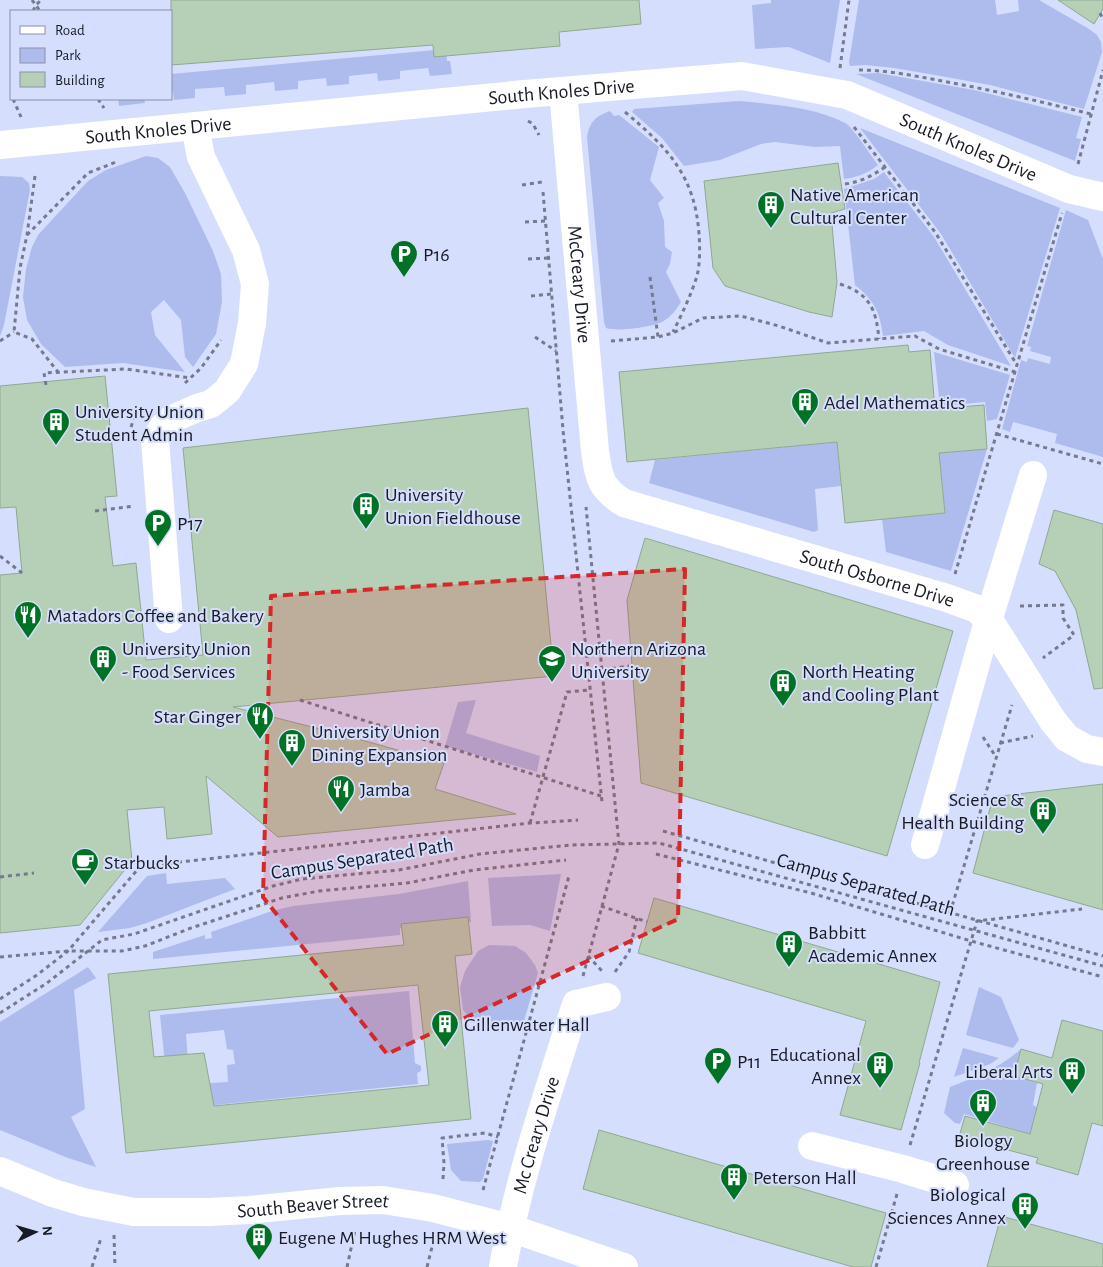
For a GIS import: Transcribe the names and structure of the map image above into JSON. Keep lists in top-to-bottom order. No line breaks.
{"streets":{"street":["South Knoles Drive","McCreary Drive","South Osborne Drive","Mc Creary Drive","South Beaver Street"],"path":["Campus Separated Path"]},"crossings":[["South Knoles Drive","McCreary Drive"],["McCreary Drive","South Osborne Drive"],["Mc Creary Drive","South Beaver Street"]],"places":{"building":["Native American Cultural Center","Adel Mathematics","University Union Student Admin","University Union Fieldhouse","University Union - Food Services","North Heating and Cooling Plant","University Union Dining Expansion","Science & Health Building","Babbitt Academic Annex","Gillenwater Hall","Educational Annex","Liberal Arts","Biology Greenhouse","Peterson Hall","Biological Sciences Annex","Eugene M Hughes HRM West"],"parking":["P16","P17","P11"],"restaurant":["Matadors Coffee and Bakery","Star Ginger","Jamba"],"school or university":["Northern Arizona University"],"cafe":["Starbucks"]},"legend":["Road","Park","Building"],"north":"right"}
